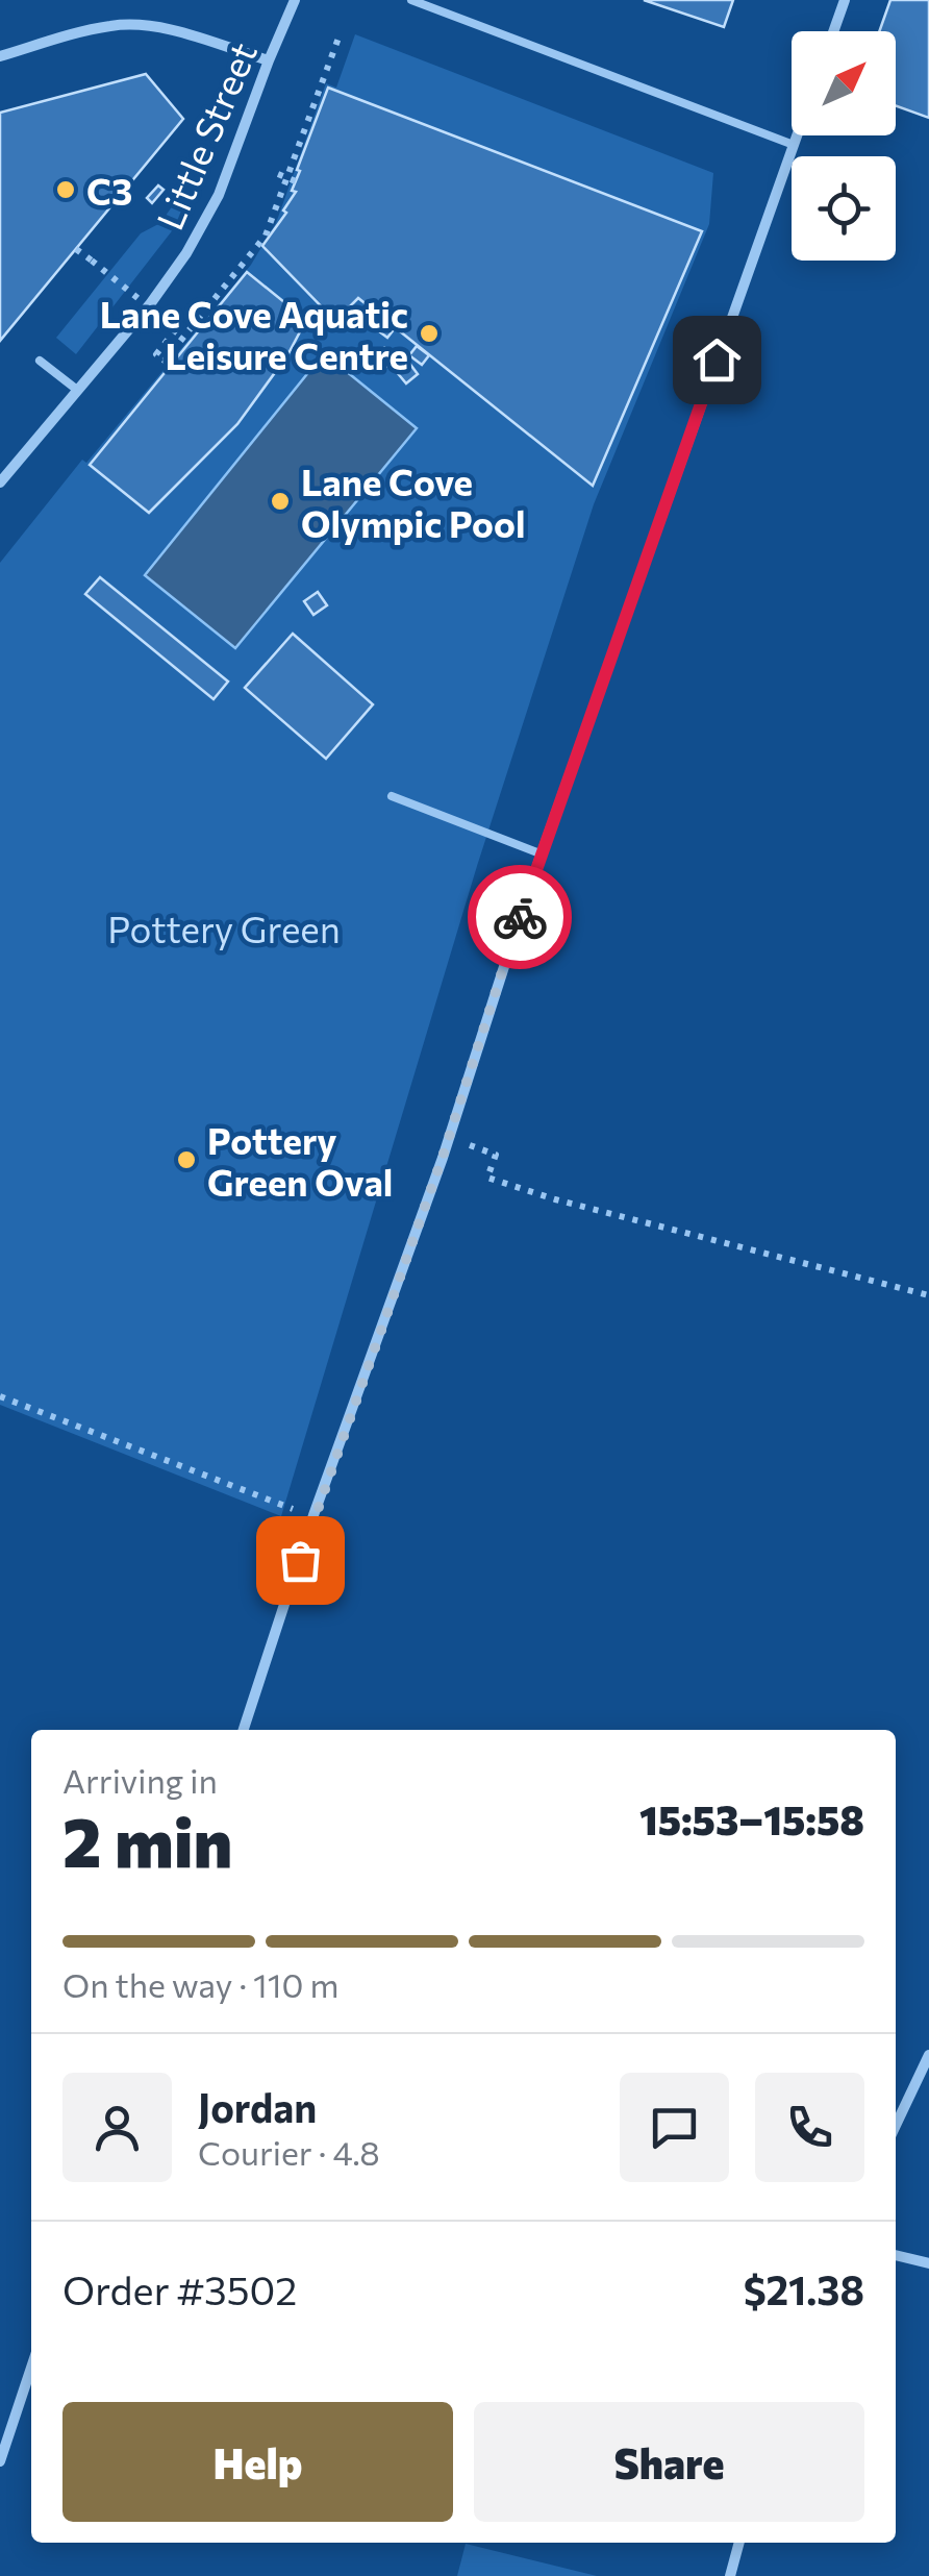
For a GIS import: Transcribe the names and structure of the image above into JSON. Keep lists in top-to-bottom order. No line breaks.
{"streets":{"street":["Little Street"]},"parks":["Pottery Green"],"places":["C3","Lane Cove Aquatic Leisure Centre","Lane Cove Olympic Pool","Pottery Green Oval"],"north":"top right","page":{"heading":["2 min","Arriving in","15:53–15:58"],"panel":["Jordan","Courier · 4.8","Order #3502","$21.38"],"bar":"On the way · 110 m","buttons":["Help","Share"]}}
